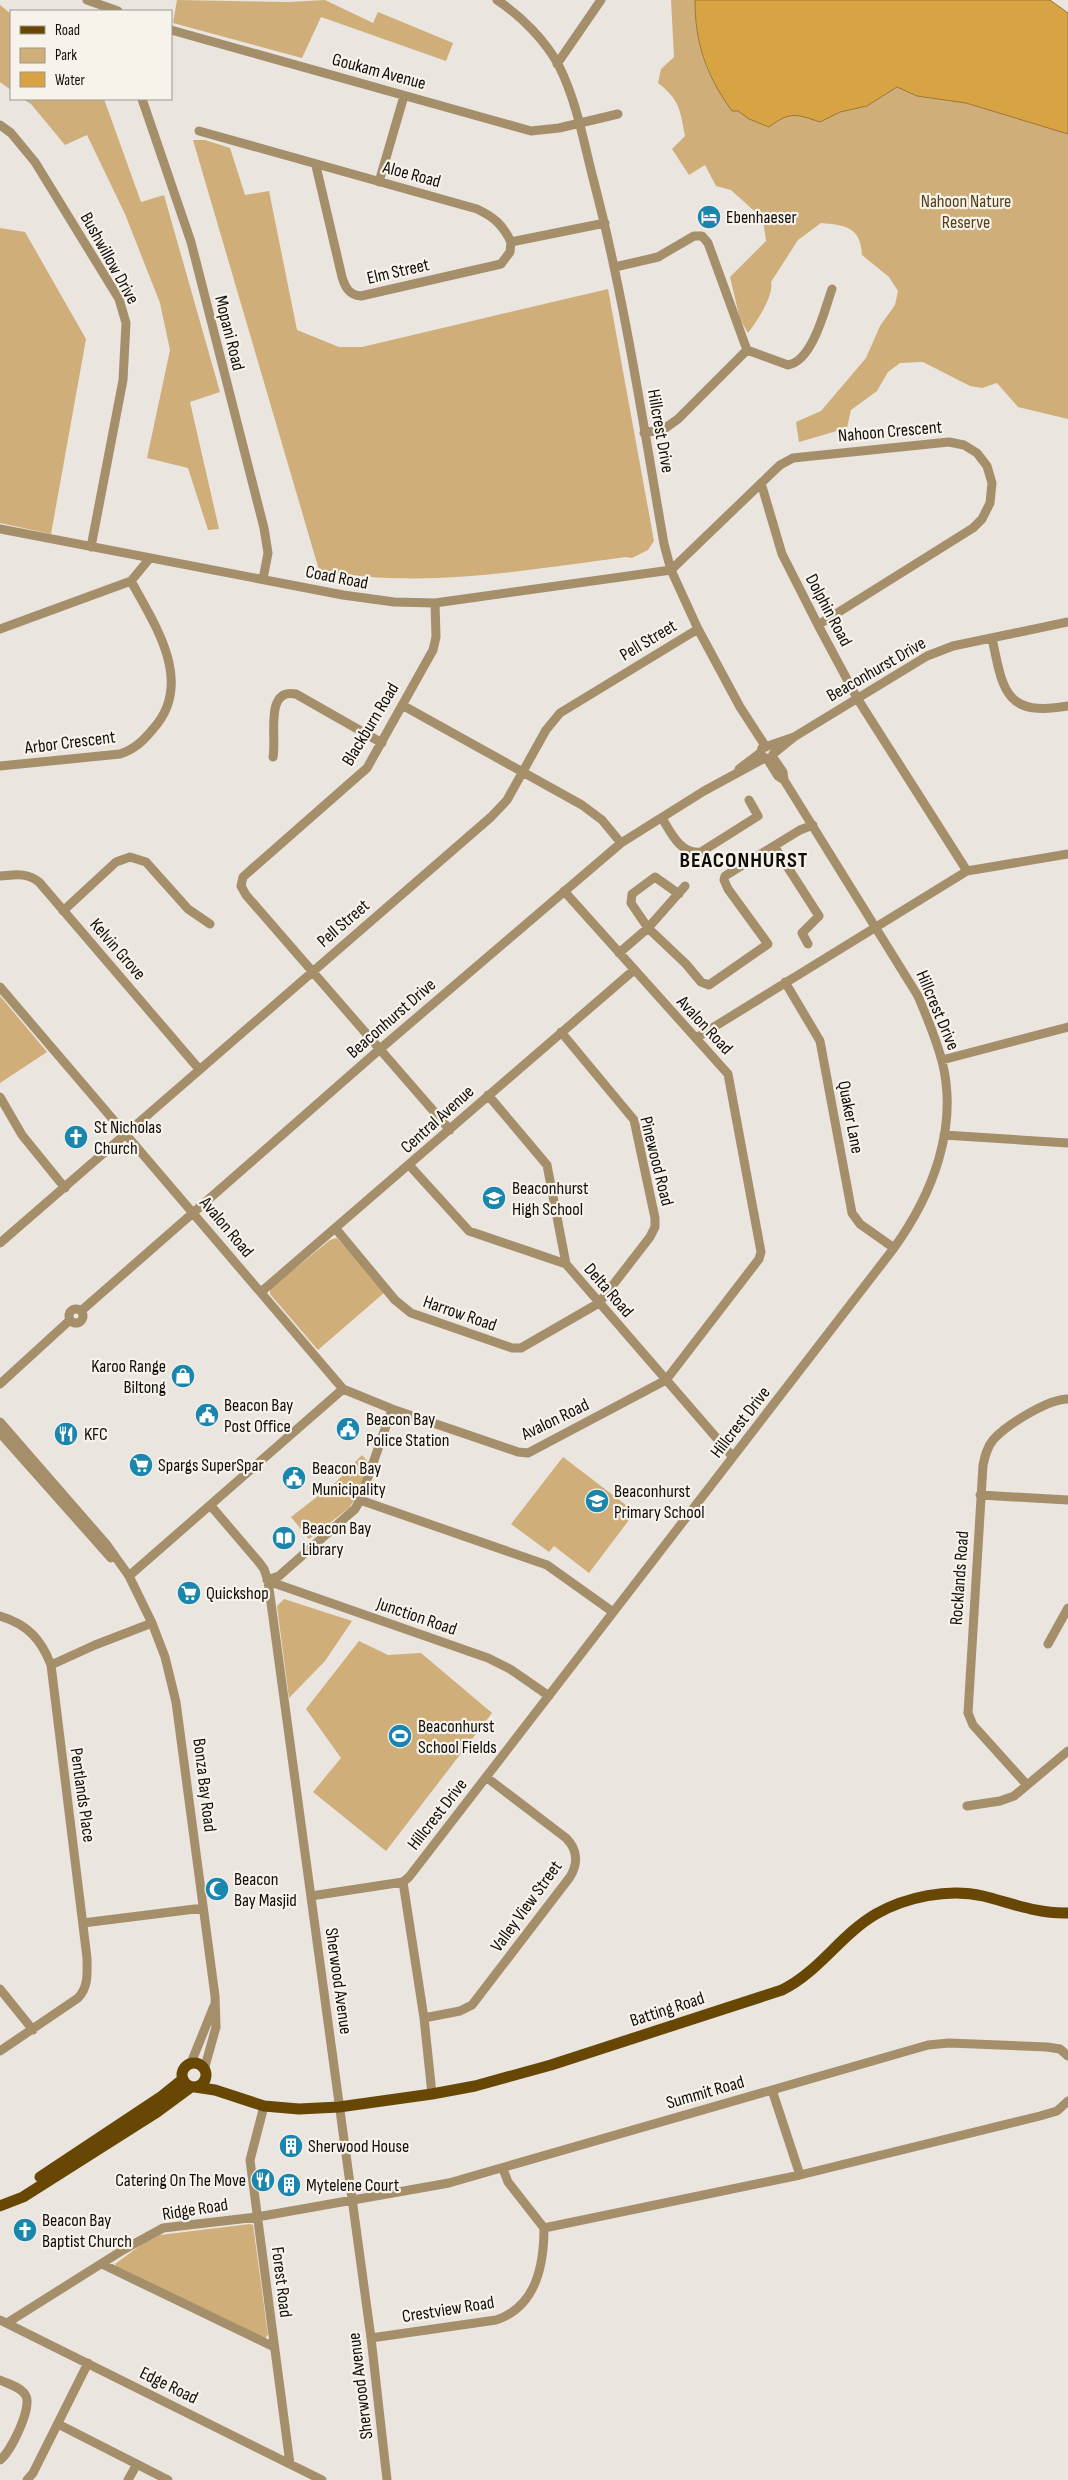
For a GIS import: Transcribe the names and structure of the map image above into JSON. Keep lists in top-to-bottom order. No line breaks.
{"streets":{"main road":["Batting Road"],"street":["Goukam Avenue","Aloe Road","Bushwillow Drive","Elm Street","Mopani Road","Hillcrest Drive","Nahoon Crescent","Coad Road","Dolphin Road","Pell Street","Beaconhurst Drive","Blackburn Road","Arbor Crescent","Kelvin Grove","Avalon Road","Quaker Lane","Central Avenue","Pinewood Road","Delta Road","Harrow Road","Rocklands Road","Junction Road","Bonza Bay Road","Pentlands Place","Valley View Street","Sherwood Avenue","Summit Road","Ridge Road","Forest Road","Crestview Road","Edge Road"]},"crossings":[["Goukam Avenue","Hillcrest Drive"],["Aloe Road","Elm Street"],["Bushwillow Drive","Coad Road"],["Mopani Road","Coad Road"],["Hillcrest Drive","Nahoon Crescent"],["Hillcrest Drive","Coad Road"],["Hillcrest Drive","Pell Street"],["Hillcrest Drive","Beaconhurst Drive"],["Hillcrest Drive","Quaker Lane"],["Hillcrest Drive","Delta Road"],["Hillcrest Drive","Junction Road"],["Hillcrest Drive","Valley View Street"],["Nahoon Crescent","Coad Road"],["Nahoon Crescent","Dolphin Road"],["Coad Road","Blackburn Road"],["Dolphin Road","Beaconhurst Drive"],["Pell Street","Blackburn Road"],["Pell Street","Kelvin Grove"],["Pell Street","Avalon Road"],["Beaconhurst Drive","Avalon Road"],["Avalon Road","Central Avenue"],["Avalon Road","Delta Road"],["Central Avenue","Pinewood Road"],["Central Avenue","Delta Road"],["Central Avenue","Harrow Road"],["Pinewood Road","Delta Road"],["Pinewood Road","Harrow Road"],["Delta Road","Harrow Road"],["Junction Road","Sherwood Avenue"],["Bonza Bay Road","Batting Road"],["Sherwood Avenue","Batting Road"],["Sherwood Avenue","Summit Road"],["Sherwood Avenue","Ridge Road"],["Sherwood Avenue","Crestview Road"],["Batting Road","Forest Road"],["Summit Road","Ridge Road"],["Ridge Road","Forest Road"],["Ridge Road","Edge Road"],["Forest Road","Edge Road"]],"districts":["BEACONHURST"],"parks":["Nahoon Nature Reserve"],"places":{"hotel":["Ebenhaeser"],"church":["St Nicholas Church","Beacon Bay Baptist Church"],"school or university":["Beaconhurst High School","Beaconhurst Primary School"],"shop":["Karoo Range Biltong"],"public building":["Beacon Bay Post Office","Beacon Bay Police Station","Beacon Bay Municipality"],"restaurant":["KFC","Catering On The Move"],"supermarket":["Spargs SuperSpar","Quickshop"],"library":["Beacon Bay Library"],"sports":["Beaconhurst School Fields"],"mosque":["Beacon Bay Masjid"],"building":["Sherwood House","Mytelene Court"]},"legend":["Road","Park","Water"]}
